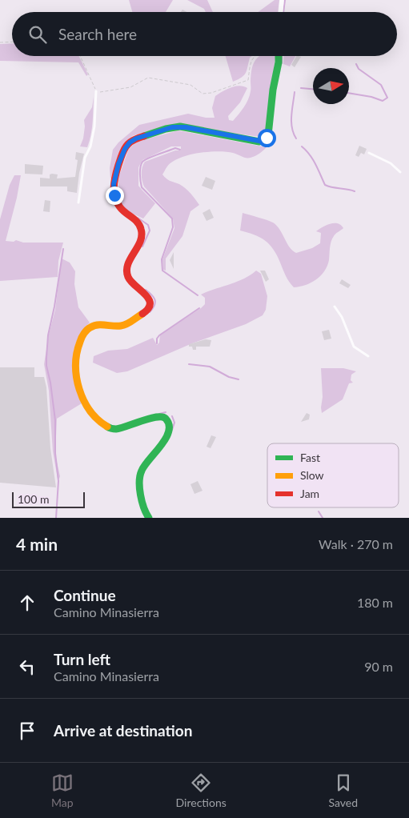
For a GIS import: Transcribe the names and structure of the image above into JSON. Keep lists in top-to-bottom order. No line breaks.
{"legend":["Fast","Slow","Jam"],"scale_bar":"100 m","north":"right","page":{"search":"Search here","scale":"100 m","heading":["4 min","Walk · 270 m"],"list":[["Continue","Camino Minasierra","180 m"],["Turn left","Camino Minasierra","90 m"],"Arrive at destination"],"nav":["Map","Directions","Saved"]}}
